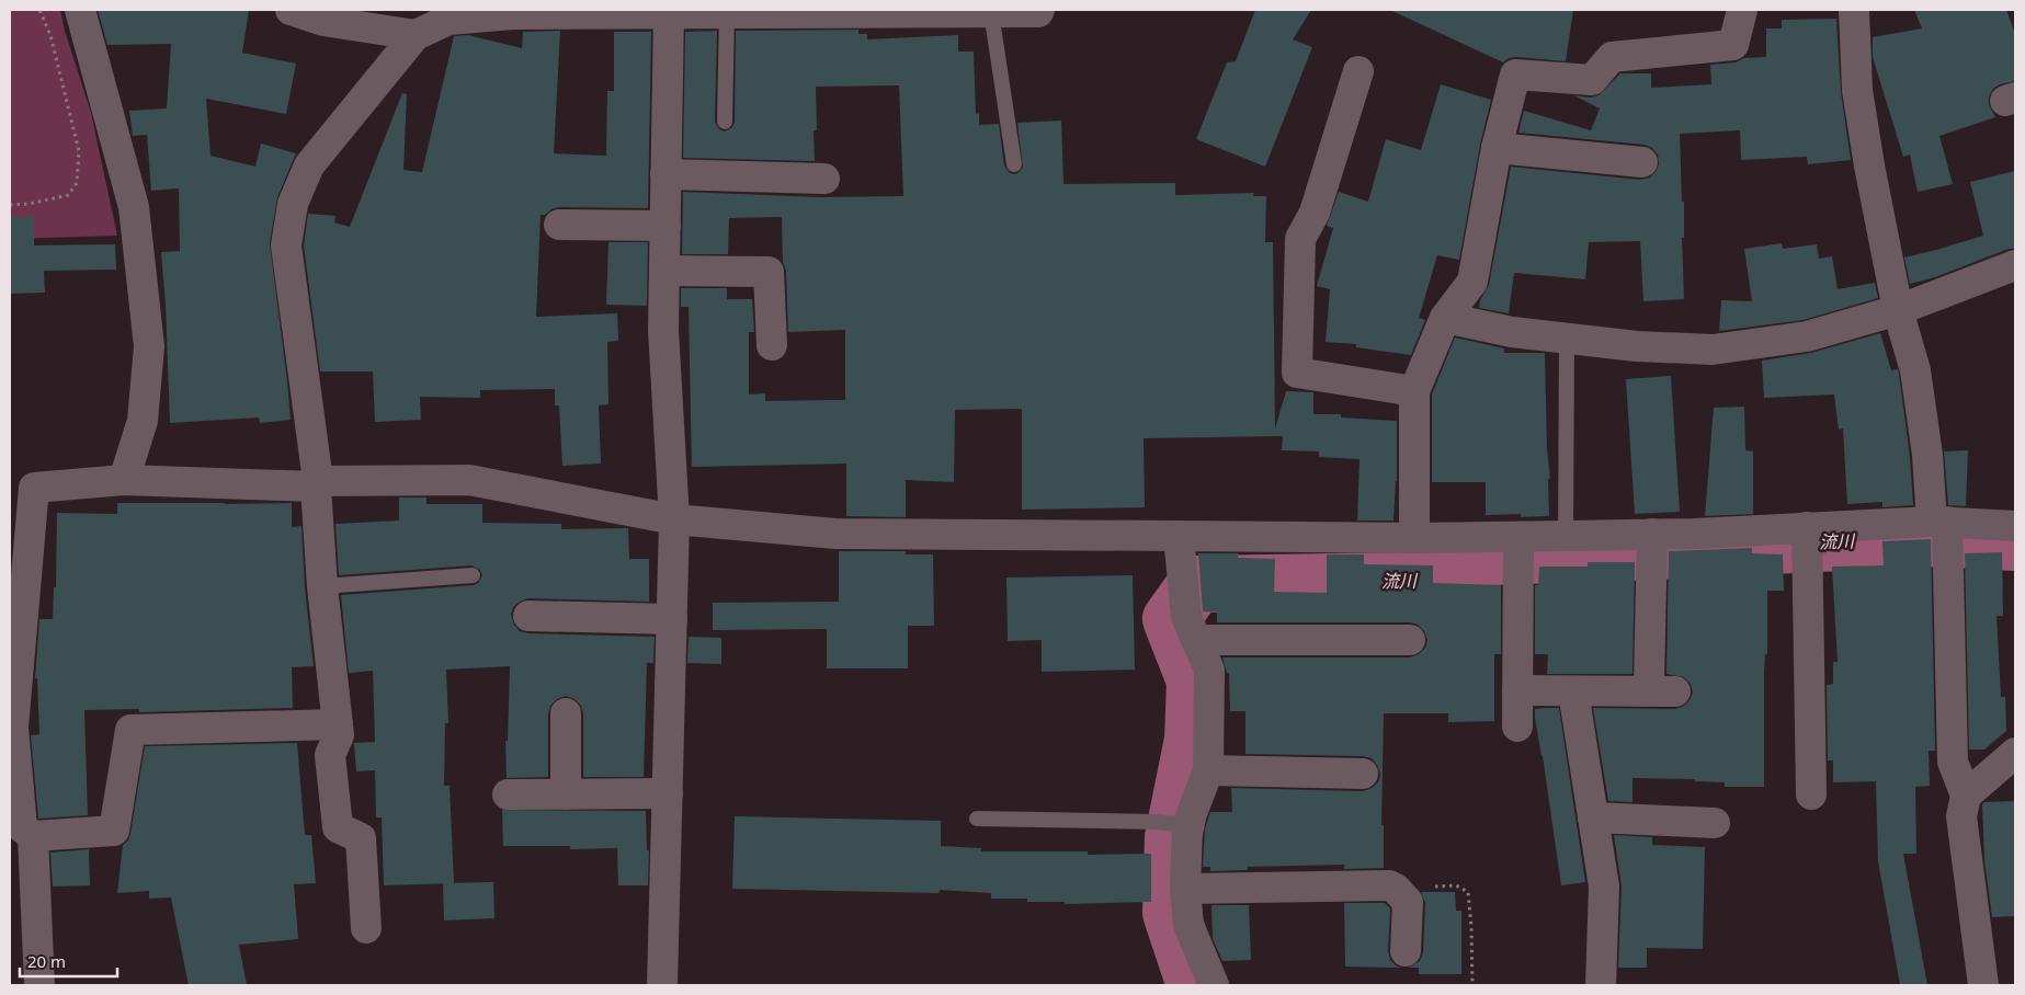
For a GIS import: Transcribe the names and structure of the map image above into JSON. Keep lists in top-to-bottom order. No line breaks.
{"water":["流川"],"scale_bar":"20 m"}
